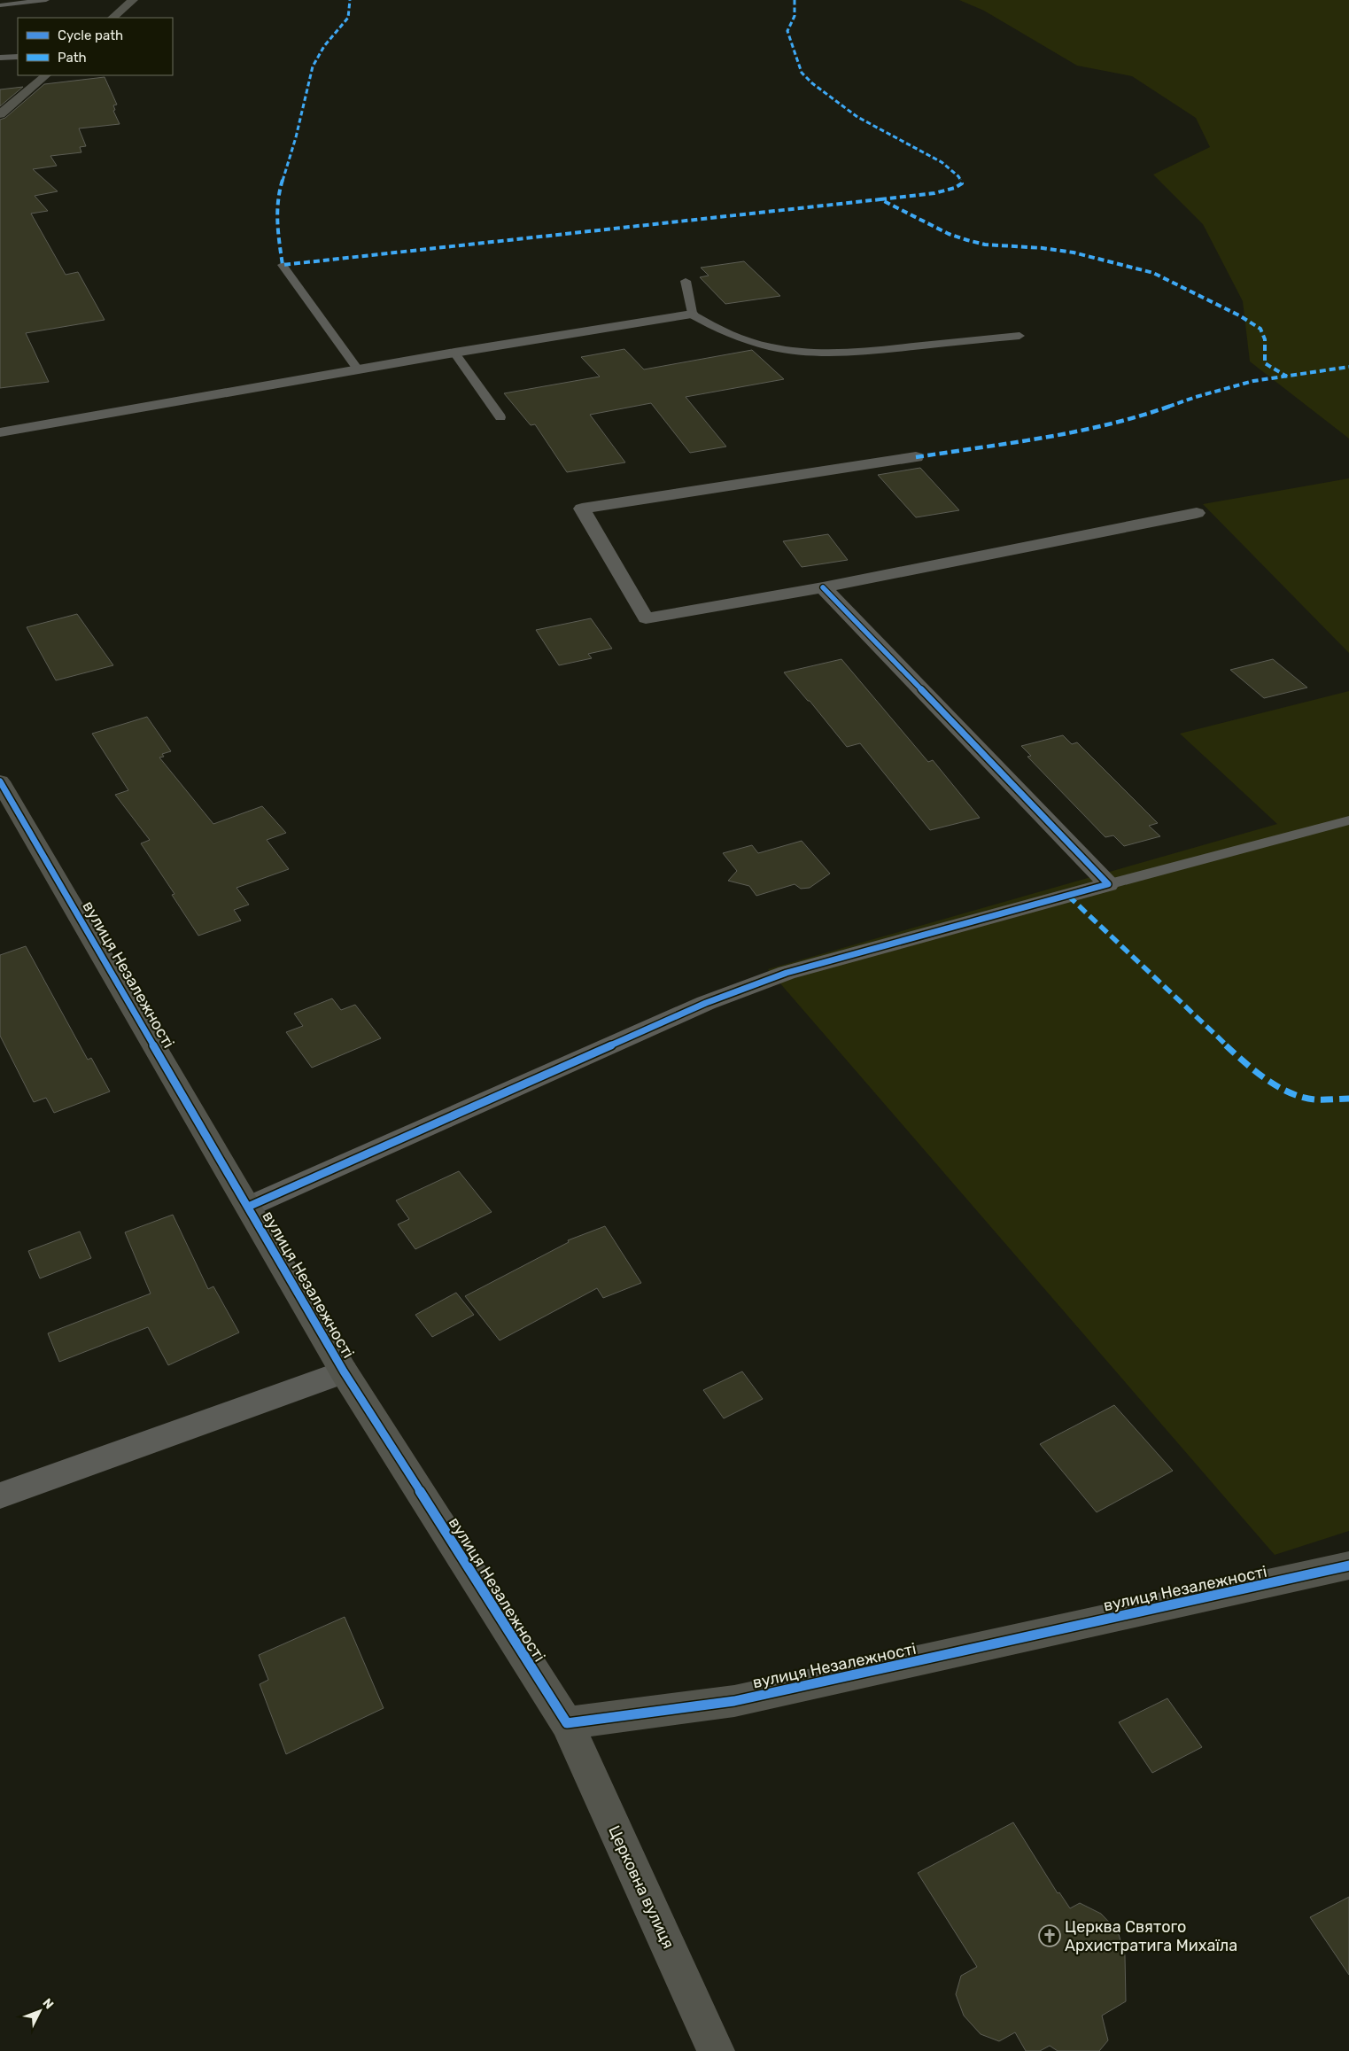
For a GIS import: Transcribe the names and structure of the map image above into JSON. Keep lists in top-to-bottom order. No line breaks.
{"streets":{"street":["вулиця Незалежності","Церковна вулиця"]},"crossings":[["вулиця Незалежності","Церковна вулиця"]],"places":{"church":["Церква Святого Архистратига Михаїла"]},"legend":["Cycle path","Path"],"north":"top right"}
